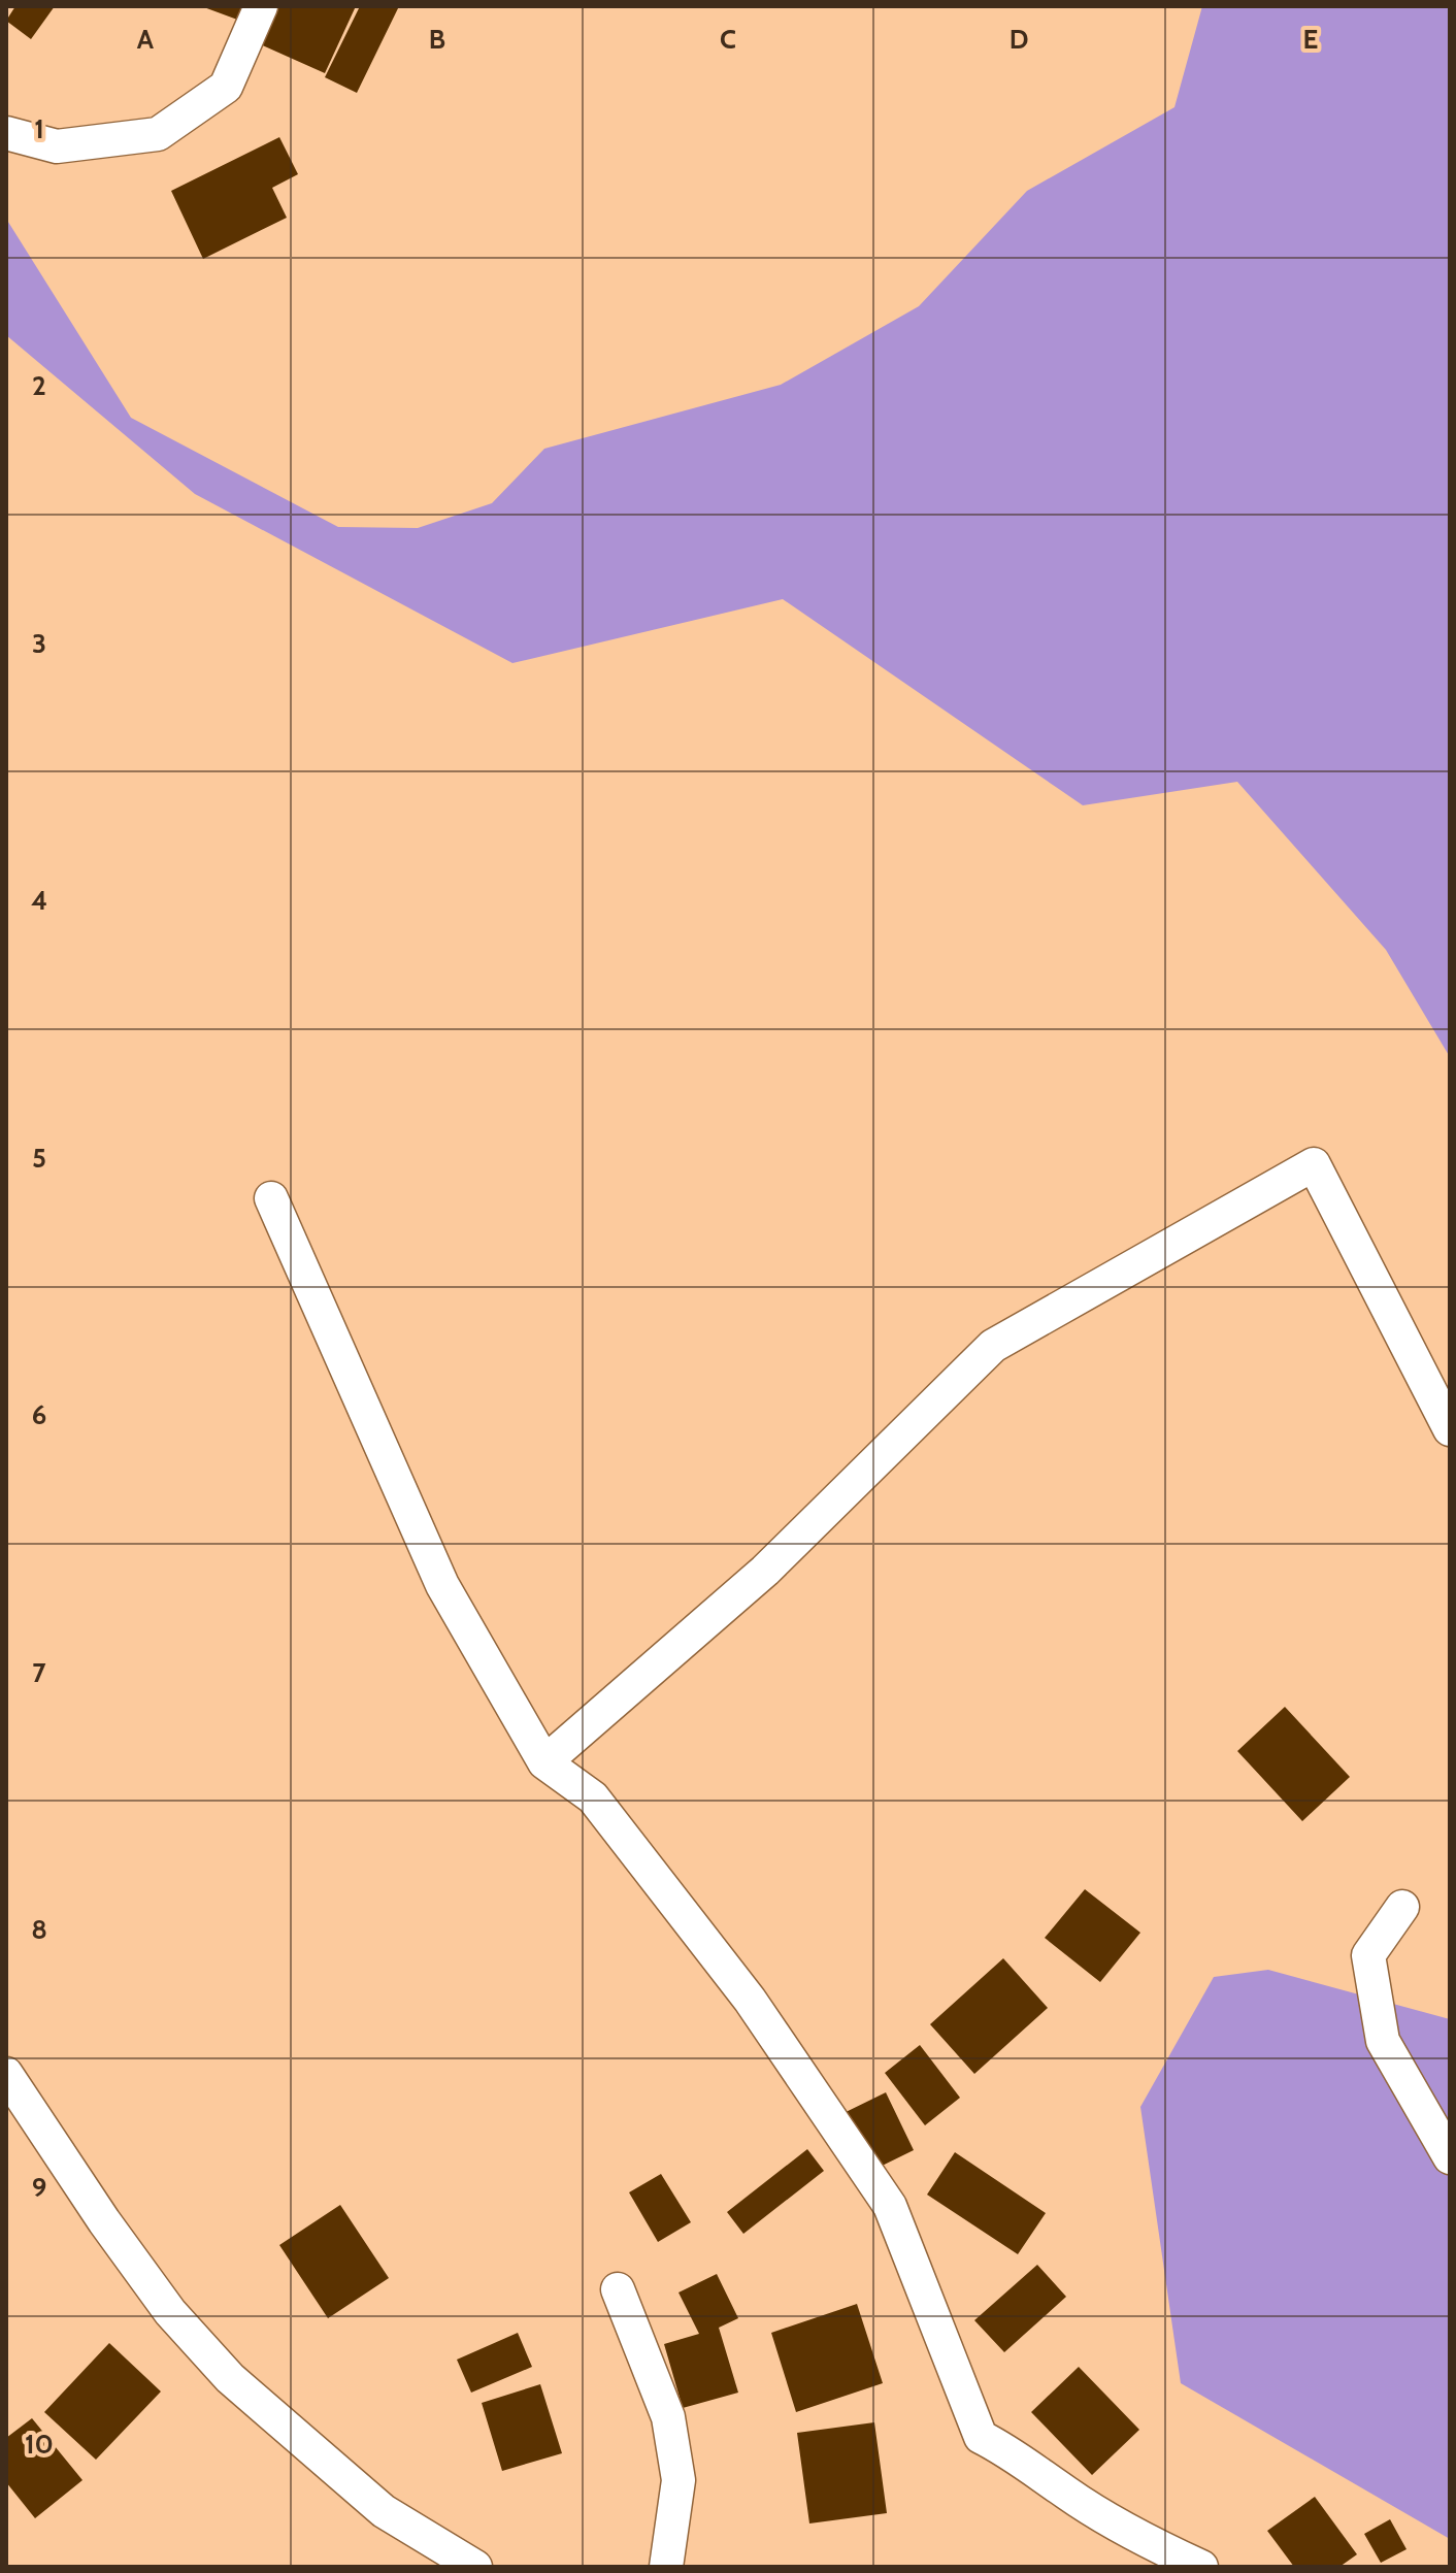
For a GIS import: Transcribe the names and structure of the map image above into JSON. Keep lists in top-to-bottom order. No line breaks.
{"grid":{"columns":["A","B","C","D","E"],"rows":["1","2","3","4","5","6","7","8","9","10"]}}
